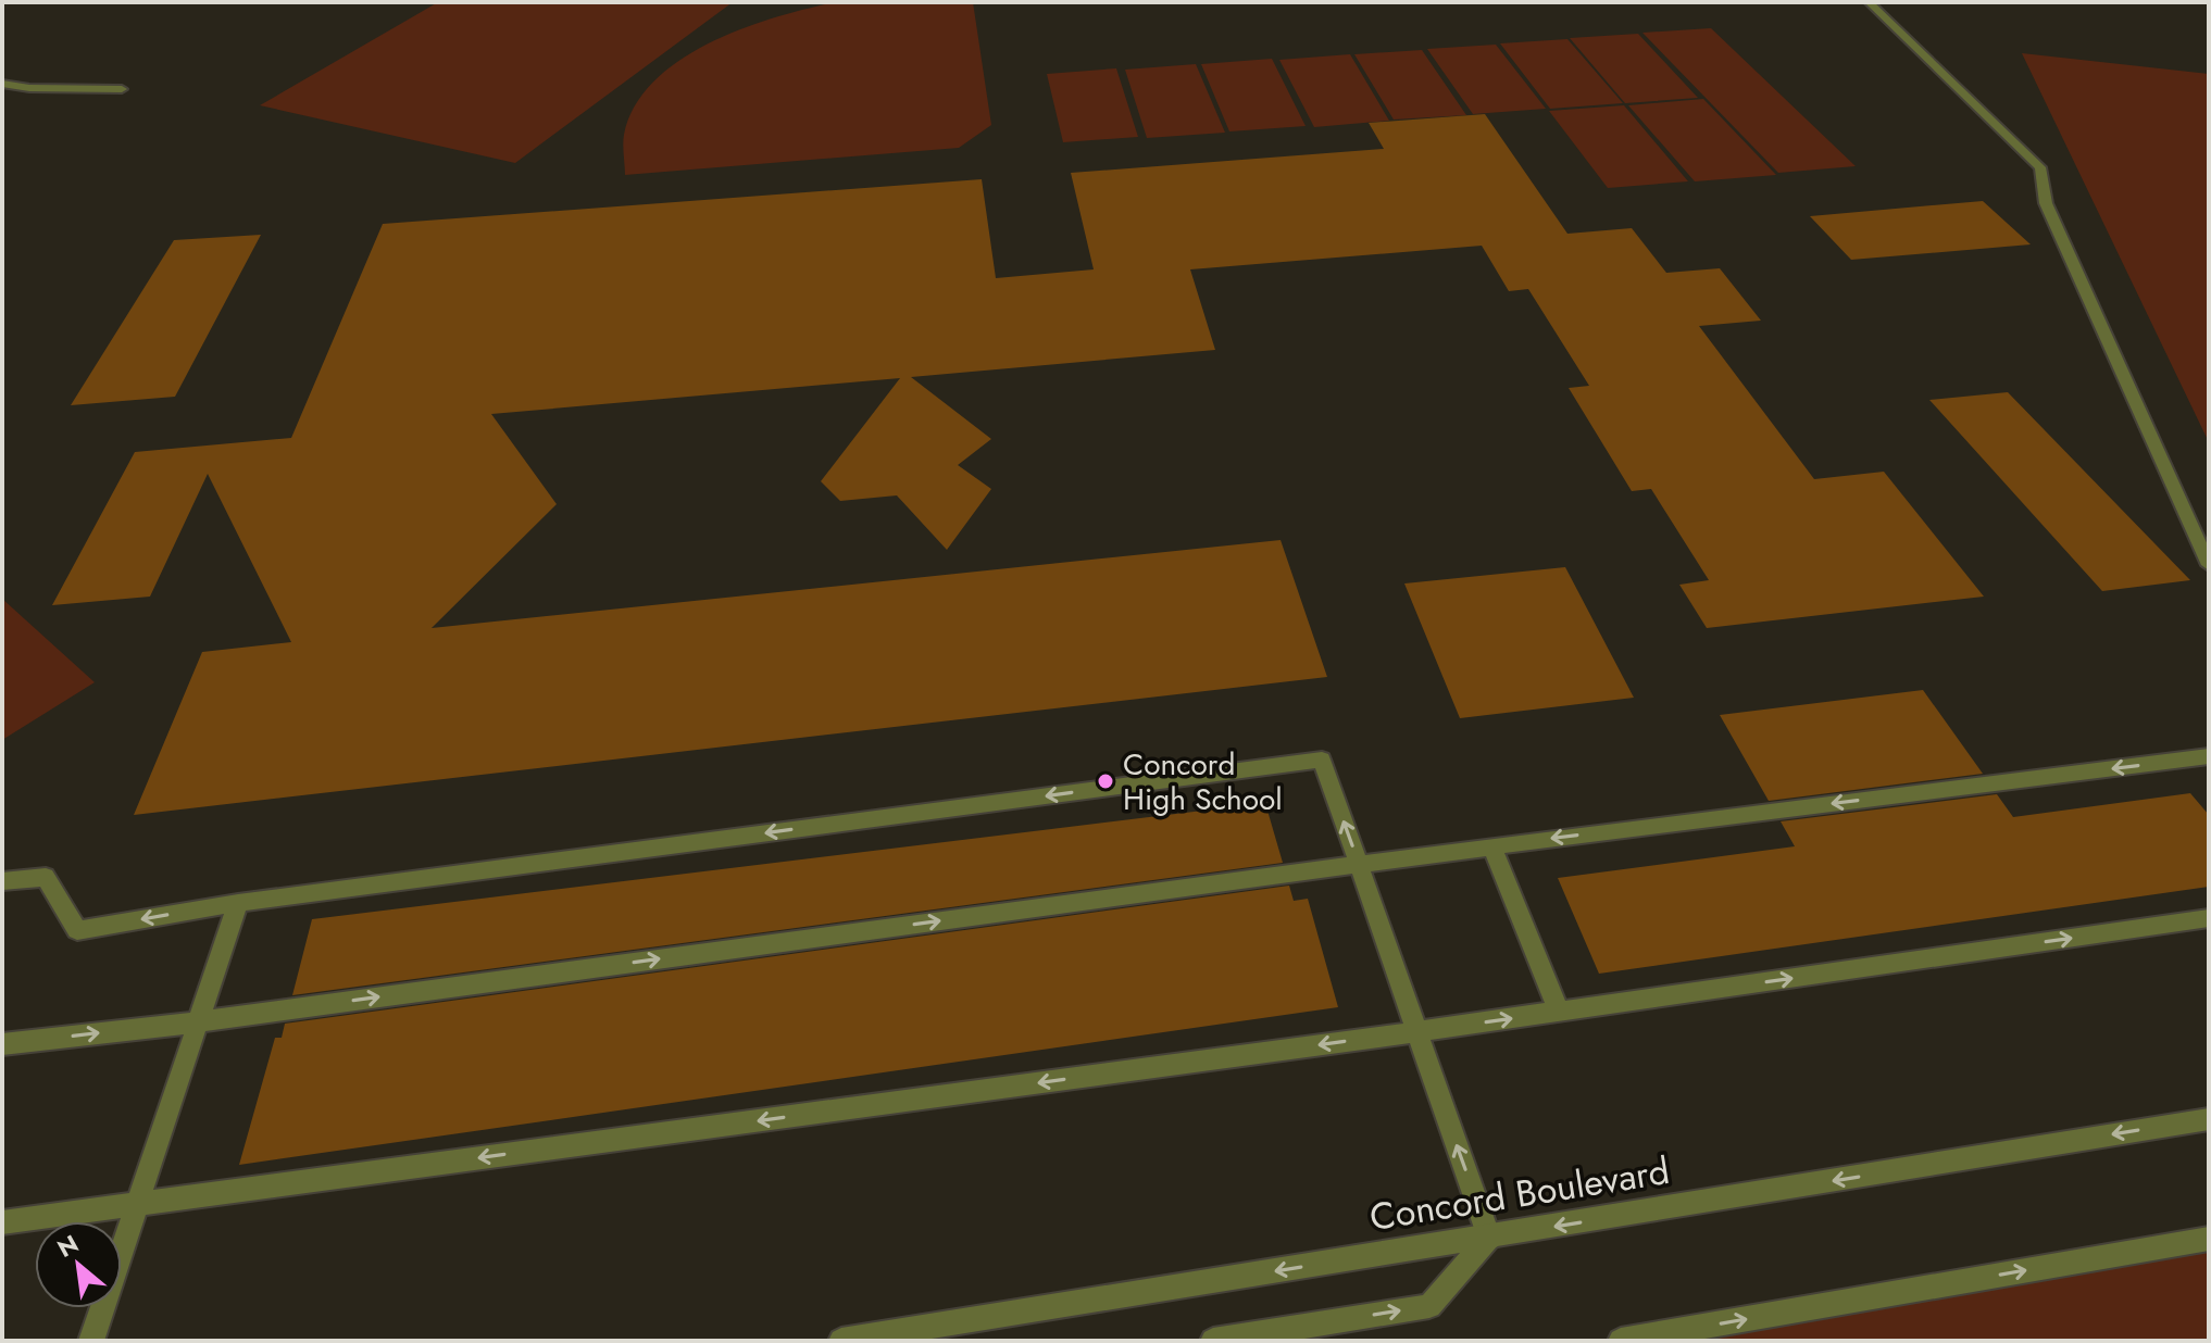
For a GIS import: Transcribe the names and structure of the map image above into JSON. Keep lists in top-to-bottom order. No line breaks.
{"streets":{"street":["Concord Boulevard"]},"places":["Concord High School"],"north":"top left"}
